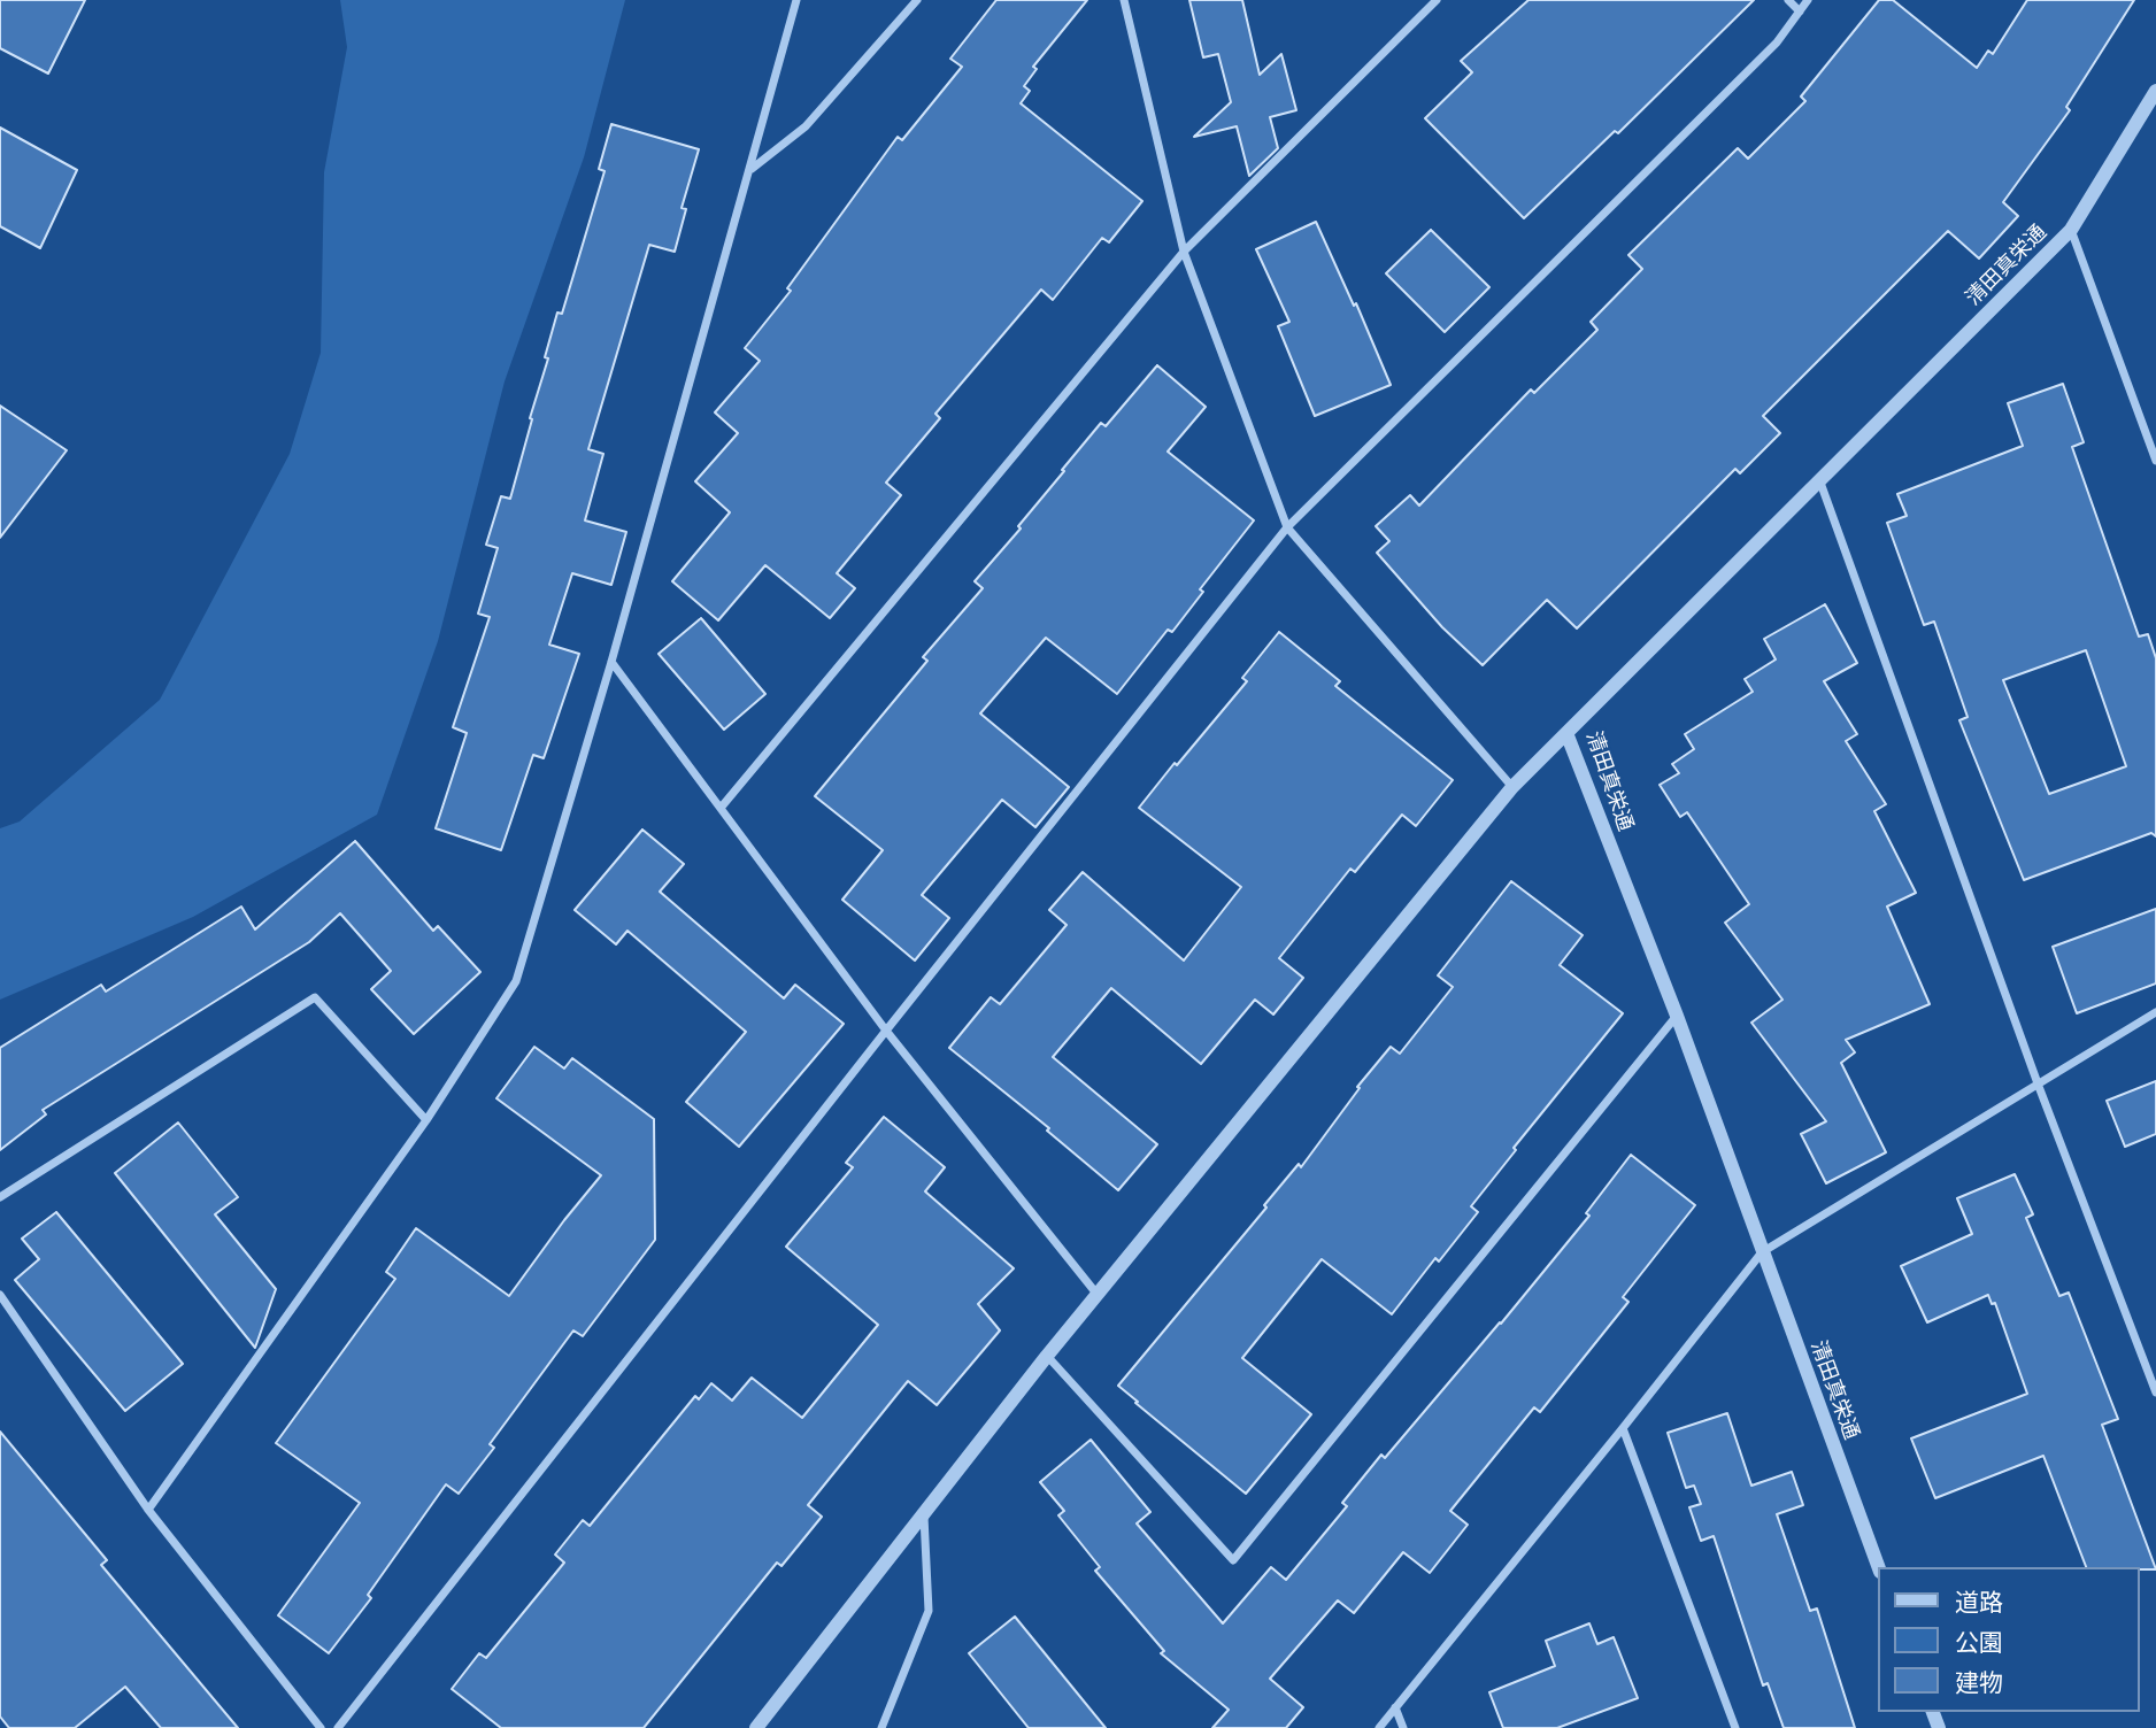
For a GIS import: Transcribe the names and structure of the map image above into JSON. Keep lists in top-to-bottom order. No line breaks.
{"streets":{"street":["清田真栄通"]},"legend":["道路","公園","建物"]}
